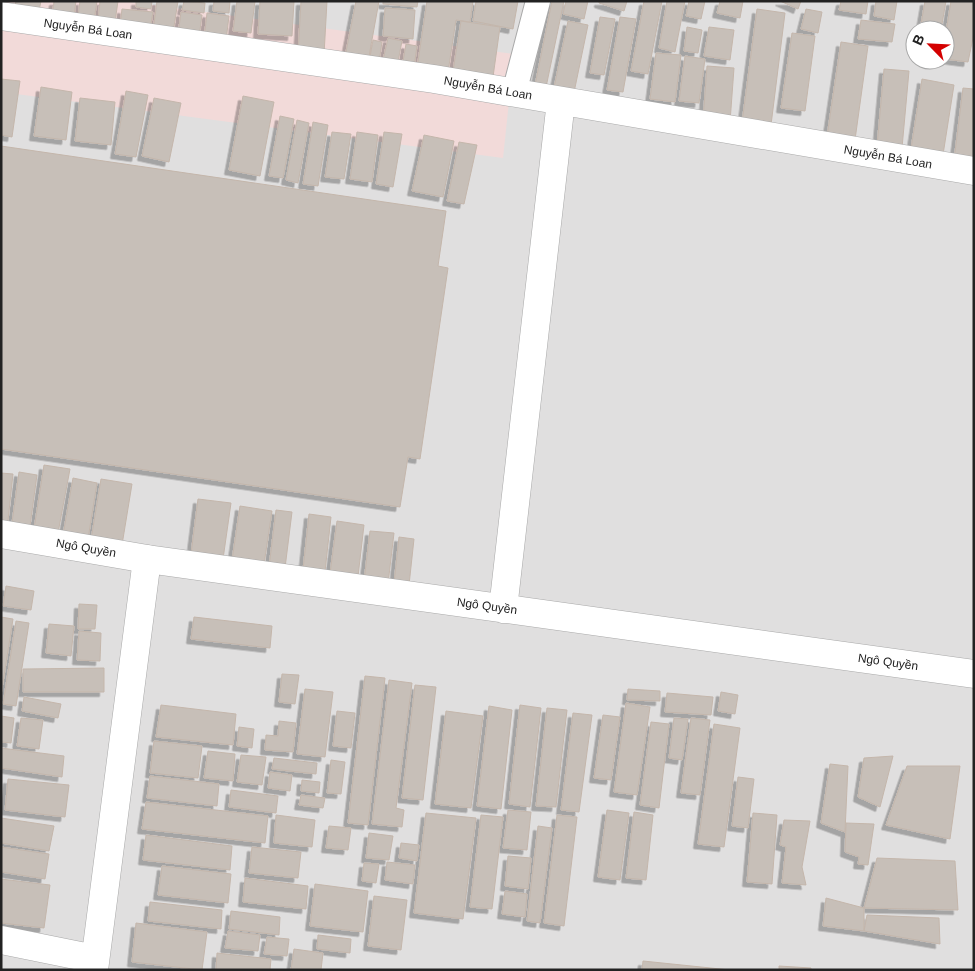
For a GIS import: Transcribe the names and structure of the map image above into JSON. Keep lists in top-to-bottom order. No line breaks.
{"streets":{"street":["Nguyễn Bá Loan","Ngô Quyền"]},"north":"top left"}
